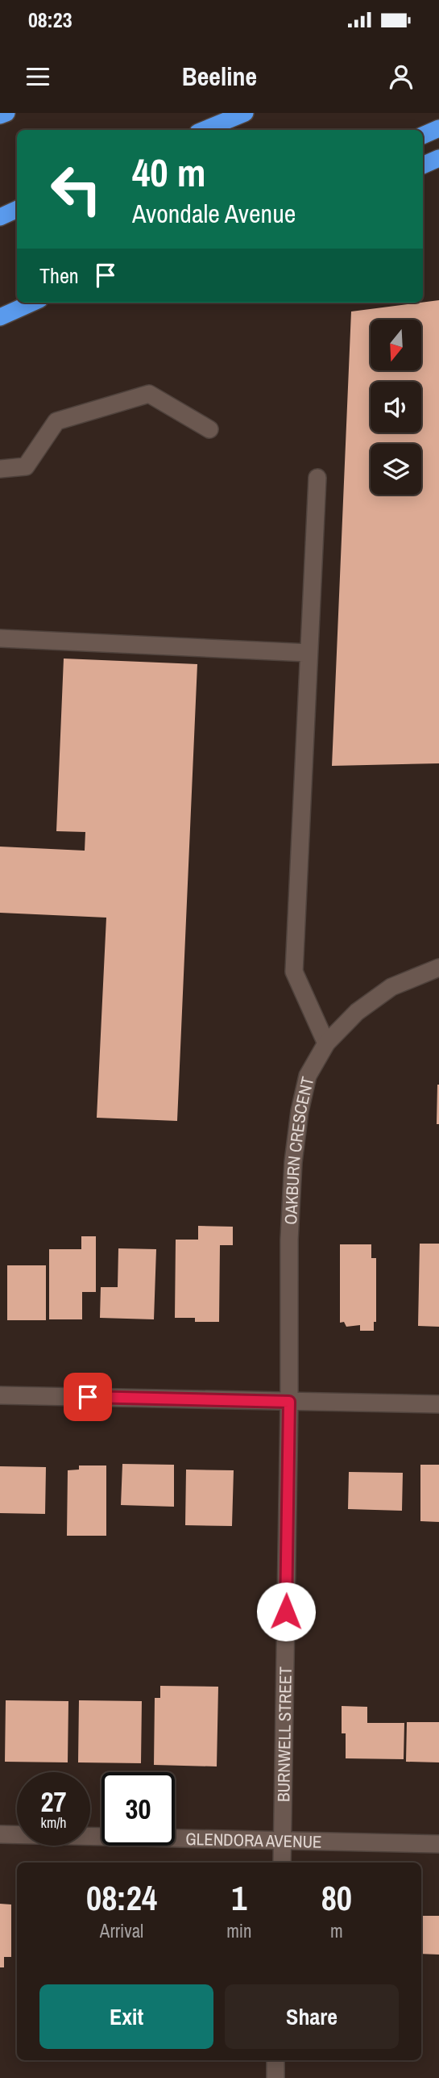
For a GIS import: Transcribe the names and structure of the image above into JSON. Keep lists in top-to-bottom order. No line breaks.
{"streets":{"street":["OAKBURN CRESCENT","BURNWELL STREET","GLENDORA AVENUE"]},"crossings":[["OAKBURN CRESCENT","BURNWELL STREET"],["BURNWELL STREET","GLENDORA AVENUE"]],"north":"bottom","page":{"status":"08:23","header":"Beeline","turn":["40 m","Avondale Avenue"],"then":"Then","speed":"27 km/h","limit":"30","eta":["08:24","Arrival","1","min","80","m"],"buttons":["Exit","Share"]}}
